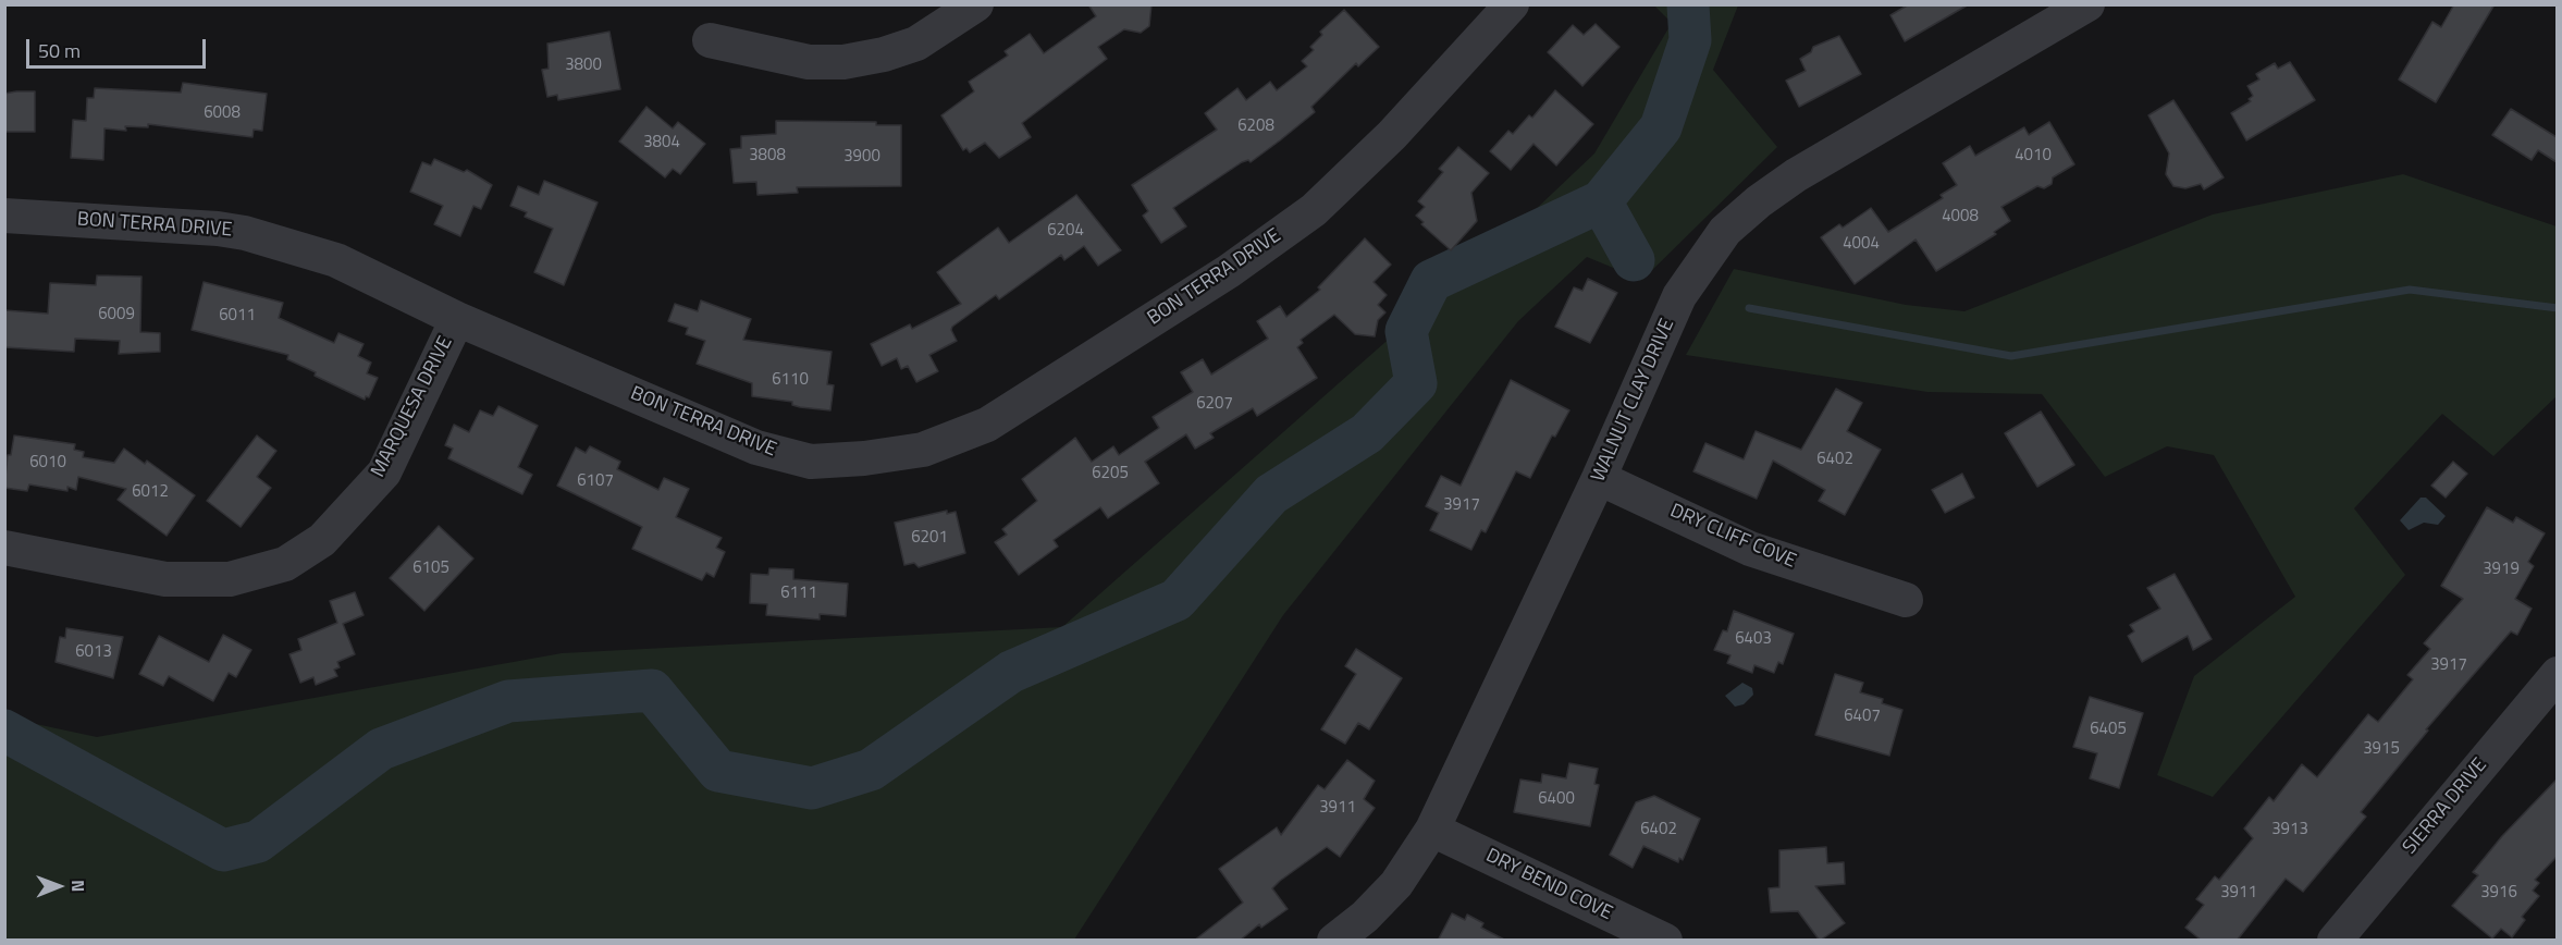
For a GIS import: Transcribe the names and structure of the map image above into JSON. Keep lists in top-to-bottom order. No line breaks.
{"streets":{"street":["BON TERRA DRIVE","WALNUT CLAY DRIVE","MARQUESA DRIVE","DRY CLIFF COVE","SIERRA DRIVE","DRY BEND COVE"]},"crossings":[["BON TERRA DRIVE","MARQUESA DRIVE"],["WALNUT CLAY DRIVE","DRY CLIFF COVE"],["WALNUT CLAY DRIVE","DRY BEND COVE"]],"house_numbers":["3800","6008","6208","3804","3808","4010","3900","4008","6204","4004","6009","6011","6110","6207","6402","6010","6205","6107","6012","3917","6201","6105","3919","6111","6403","6013","3917","6407","6405","3915","6400","3911","6402","3913","3911","3916"],"scale_bar":"50 m","north":"right"}
